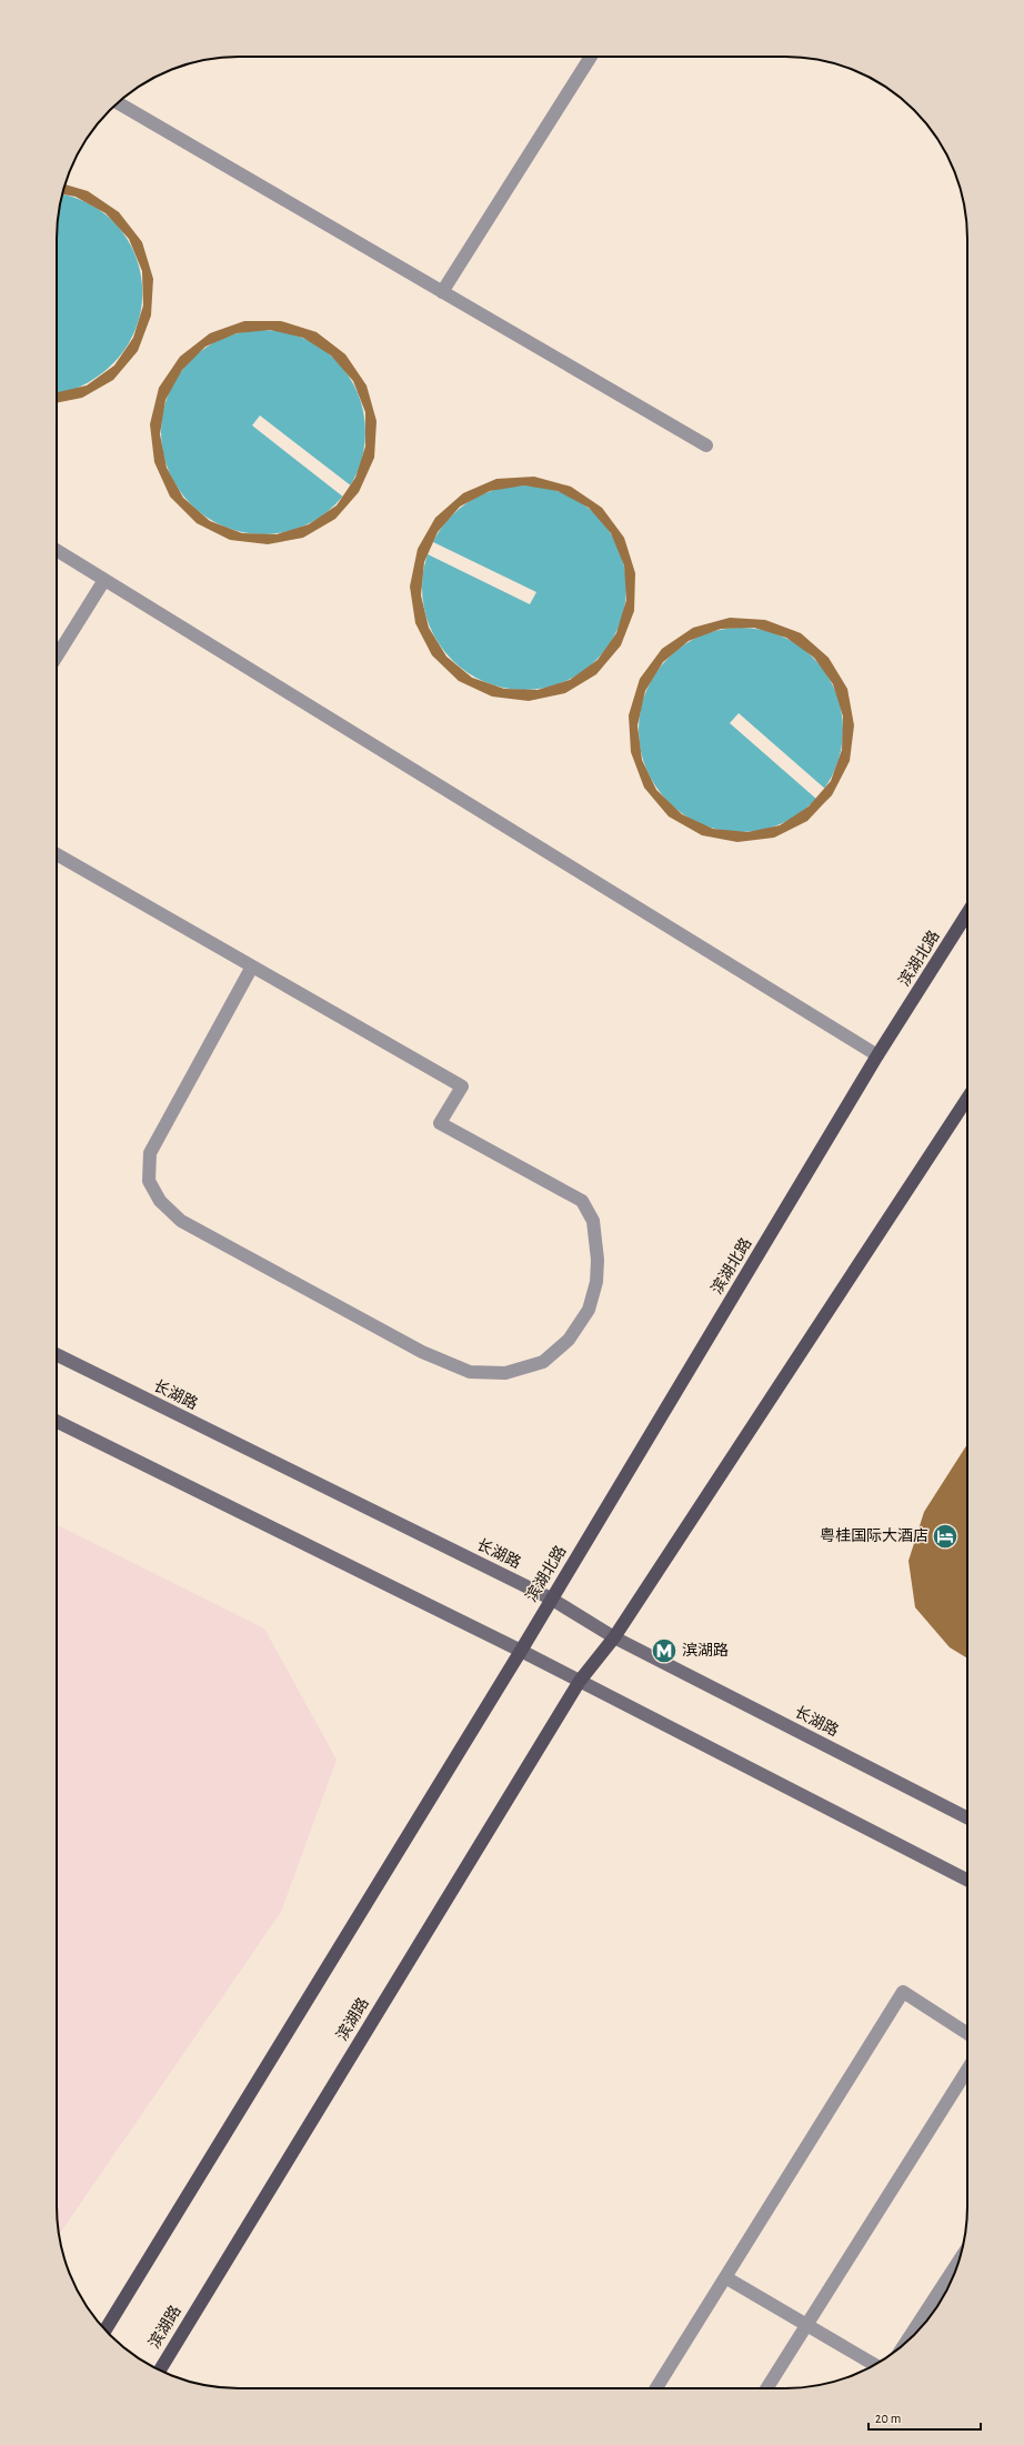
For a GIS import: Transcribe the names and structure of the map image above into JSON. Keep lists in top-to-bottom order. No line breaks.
{"streets":{"main road":["滨湖北路","长湖路","滨湖路"]},"crossings":[["滨湖北路","长湖路"]],"places":{"hotel":["粤桂国际大酒店"],"metro station":["滨湖路"]},"scale_bar":"20 m"}
